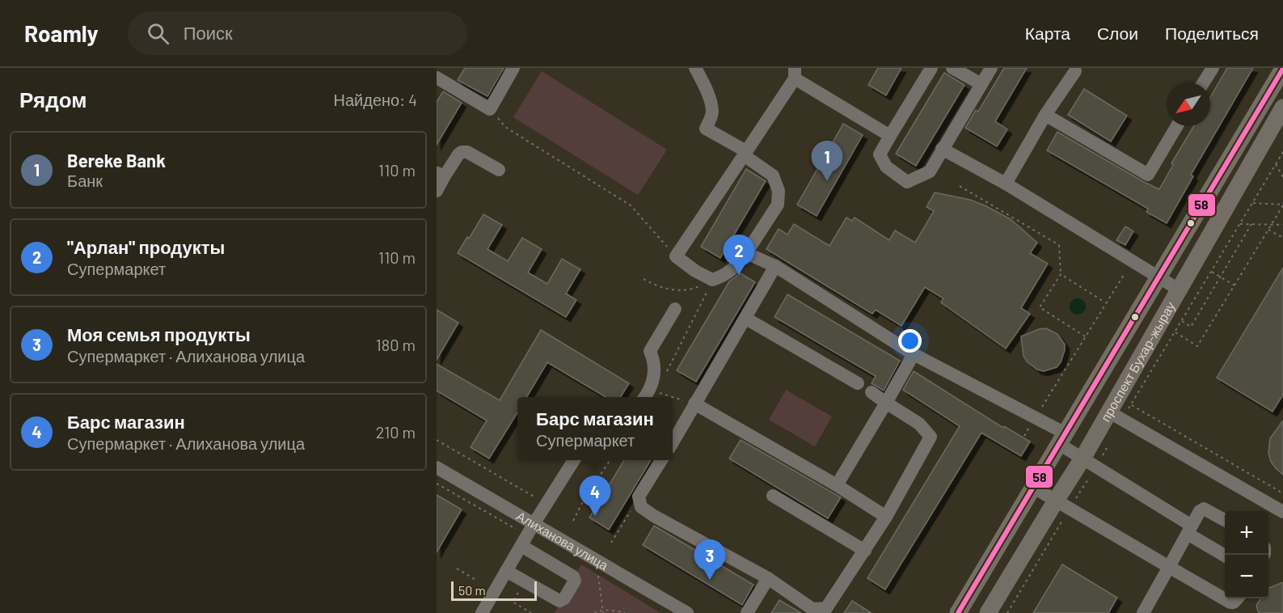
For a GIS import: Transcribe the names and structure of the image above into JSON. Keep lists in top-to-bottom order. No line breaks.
{"streets":{"main road":["проспект Бухар-жырау"],"street":["Алиханова улица"]},"lines":["transit line 58"],"scale_bar":"50 m","north":"bottom left","page":{"header":"Roamly","search":"Поиск","nav":["Карта","Слои","Поделиться"],"heading":["Рядом","Найдено: 4"],"list":[{"mark":"1","name":"Bereke Bank","note":"Банк","value":"110 m"},{"mark":"2","name":"\"Арлан\" продукты","note":"Супермаркет","value":"110 m"},{"mark":"3","name":"Моя семья продукты","note":"Супермаркет · Алиханова улица","value":"180 m"},{"mark":"4","name":"Барс магазин","note":"Супермаркет · Алиханова улица","value":"210 m"}],"pins":["1","2","4","3"],"popup":["Барс магазин","Супермаркет"],"map_buttons":["+","−"],"scale":"50 m"}}
